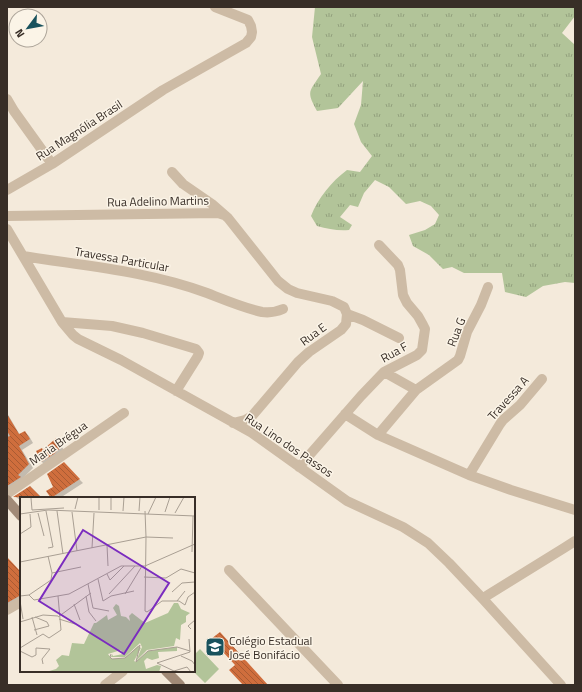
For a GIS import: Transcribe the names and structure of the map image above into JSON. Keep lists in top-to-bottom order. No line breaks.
{"streets":{"street":["Rua Magnólia Brasil","Rua Adelino Martins","Travessa Particular","Rua G","Rua E","Rua F","Travessa A","Maria Brégua","Rua Lino dos Passos"]},"crossings":[["Rua Adelino Martins","Rua E"],["Travessa Particular","Rua Lino dos Passos"],["Rua E","Rua Lino dos Passos"],["Rua F","Rua Lino dos Passos"]],"places":{"school or university":["Colégio Estadual José Bonifácio"]},"north":"bottom left"}
